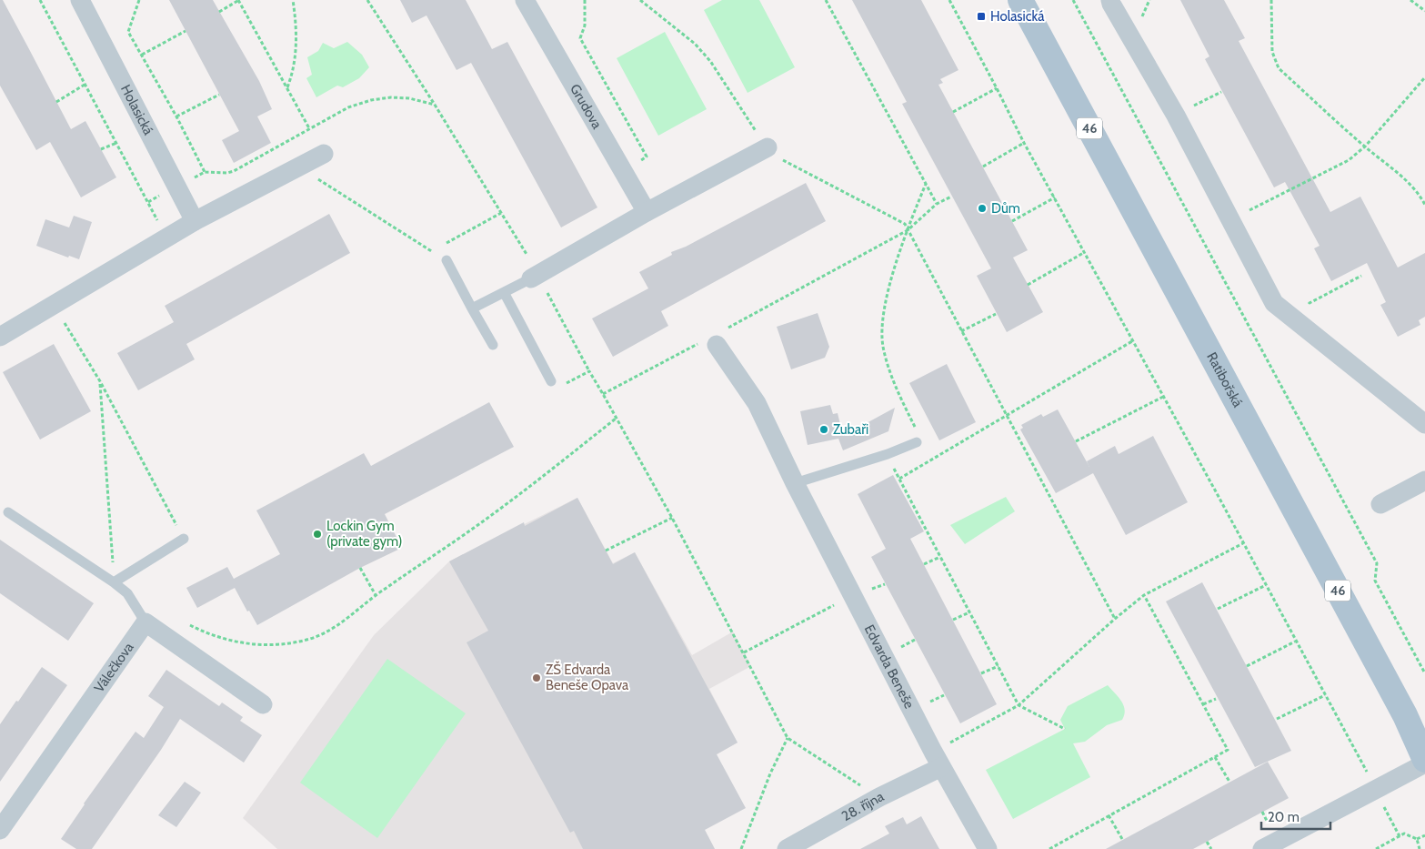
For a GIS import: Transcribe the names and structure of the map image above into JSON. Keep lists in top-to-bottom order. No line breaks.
{"streets":{"main road":["46","Ratibořská"],"street":["Grudova","Holasická","Válečkova","Edvarda Beneše","28. října"]},"crossings":[["Edvarda Beneše","28. října"]],"places":{"transit":["Holasická"],"other":["Dům","Zubaři","Lockin Gym (private gym)","ZŠ Edvarda Beneše Opava"]},"scale_bar":"20 m"}
